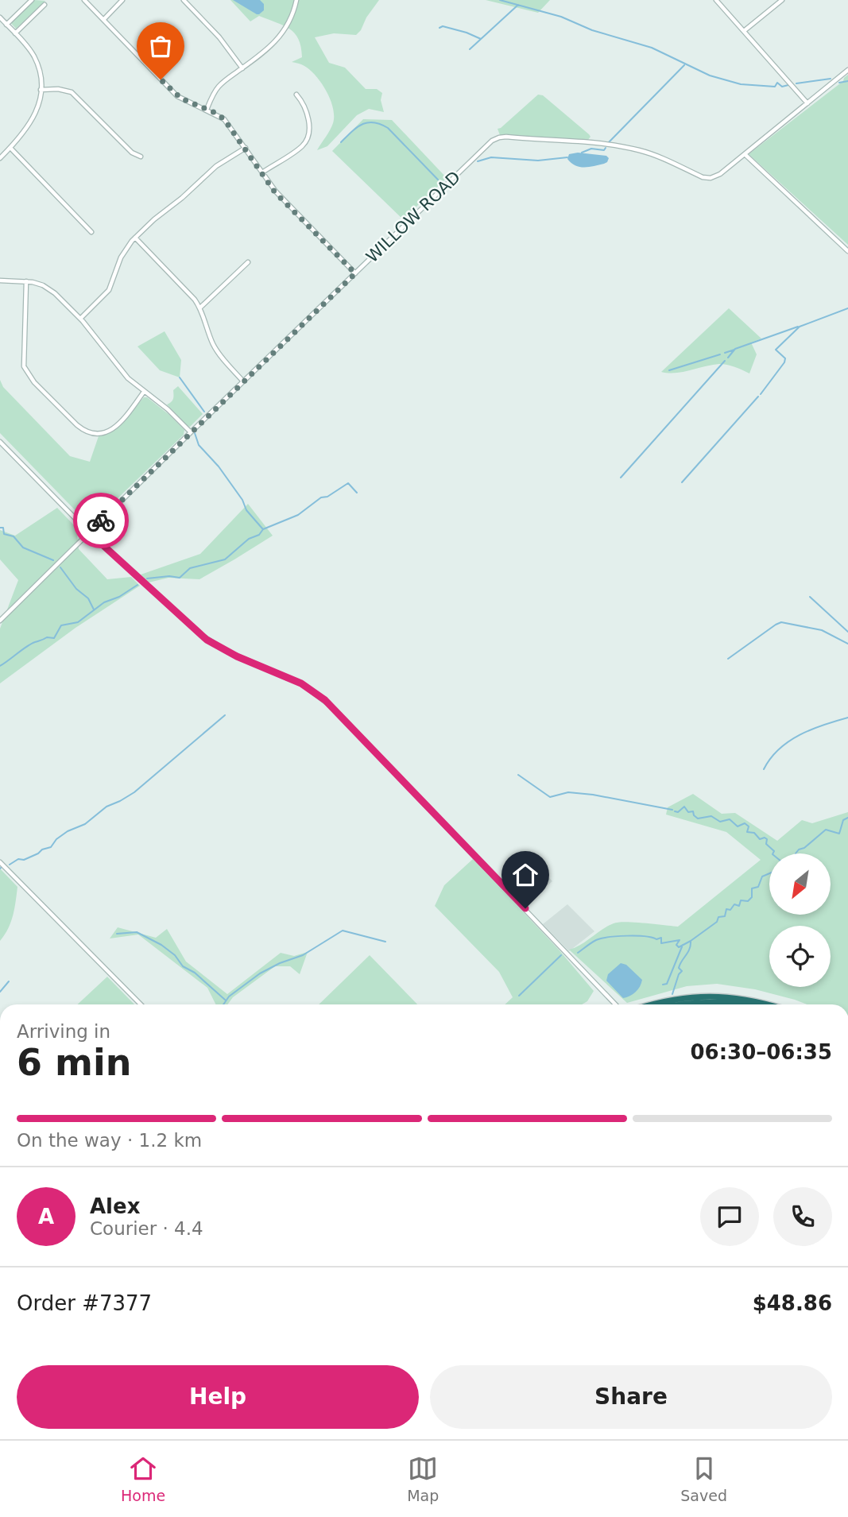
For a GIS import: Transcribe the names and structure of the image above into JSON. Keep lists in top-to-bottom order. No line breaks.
{"streets":{"street":["WILLOW ROAD"]},"north":"bottom left","page":{"heading":["6 min","Arriving in","06:30–06:35"],"panel":["Alex","Courier · 4.4","Order #7377","$48.86"],"bar":"On the way · 1.2 km","round":"A","buttons":["Help","Share"],"tabs":["Home","Map","Saved"]}}
